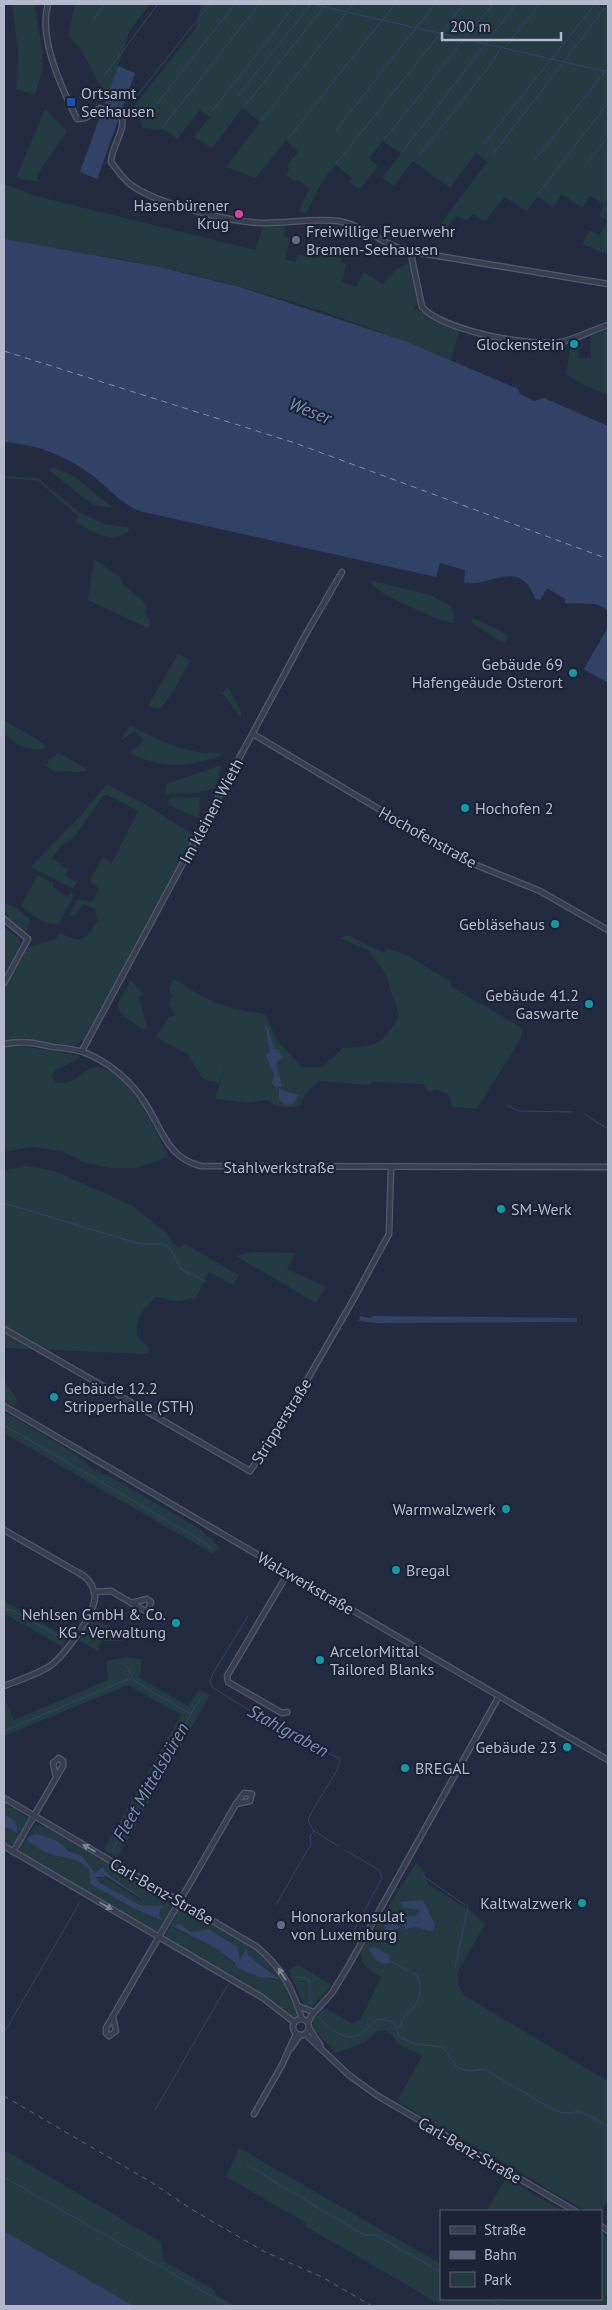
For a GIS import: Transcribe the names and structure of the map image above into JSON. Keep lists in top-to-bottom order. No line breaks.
{"streets":{"street":["Im kleinen Wieth","Hochofenstraße","Stahlwerkstraße","Stripperstraße","Walzwerkstraße","Carl-Benz-Straße"]},"crossings":[["Im kleinen Wieth","Hochofenstraße"],["Im kleinen Wieth","Stahlwerkstraße"],["Stahlwerkstraße","Stripperstraße"]],"one_way":["Carl-Benz-Straße"],"water":["Weser","Stahlgraben","Fleet Mittelsbüren"],"places":{"transit":["Ortsamt Seehausen"],"other":["Hasenbürener Krug","Freiwillige Feuerwehr Bremen-Seehausen","Glockenstein","Gebäude 69 Hafengeäude Osterort","Hochofen 2","Gebläsehaus","Gebäude 41.2 Gaswarte","SM-Werk","Gebäude 12.2 Stripperhalle (STH)","Warmwalzwerk","Bregal","Nehlsen GmbH & Co. KG - Verwaltung","ArcelorMittal Tailored Blanks","Gebäude 23","BREGAL","Kaltwalzwerk","Honorarkonsulat von Luxemburg"]},"legend":["Straße","Bahn","Park"],"scale_bar":"200 m"}
